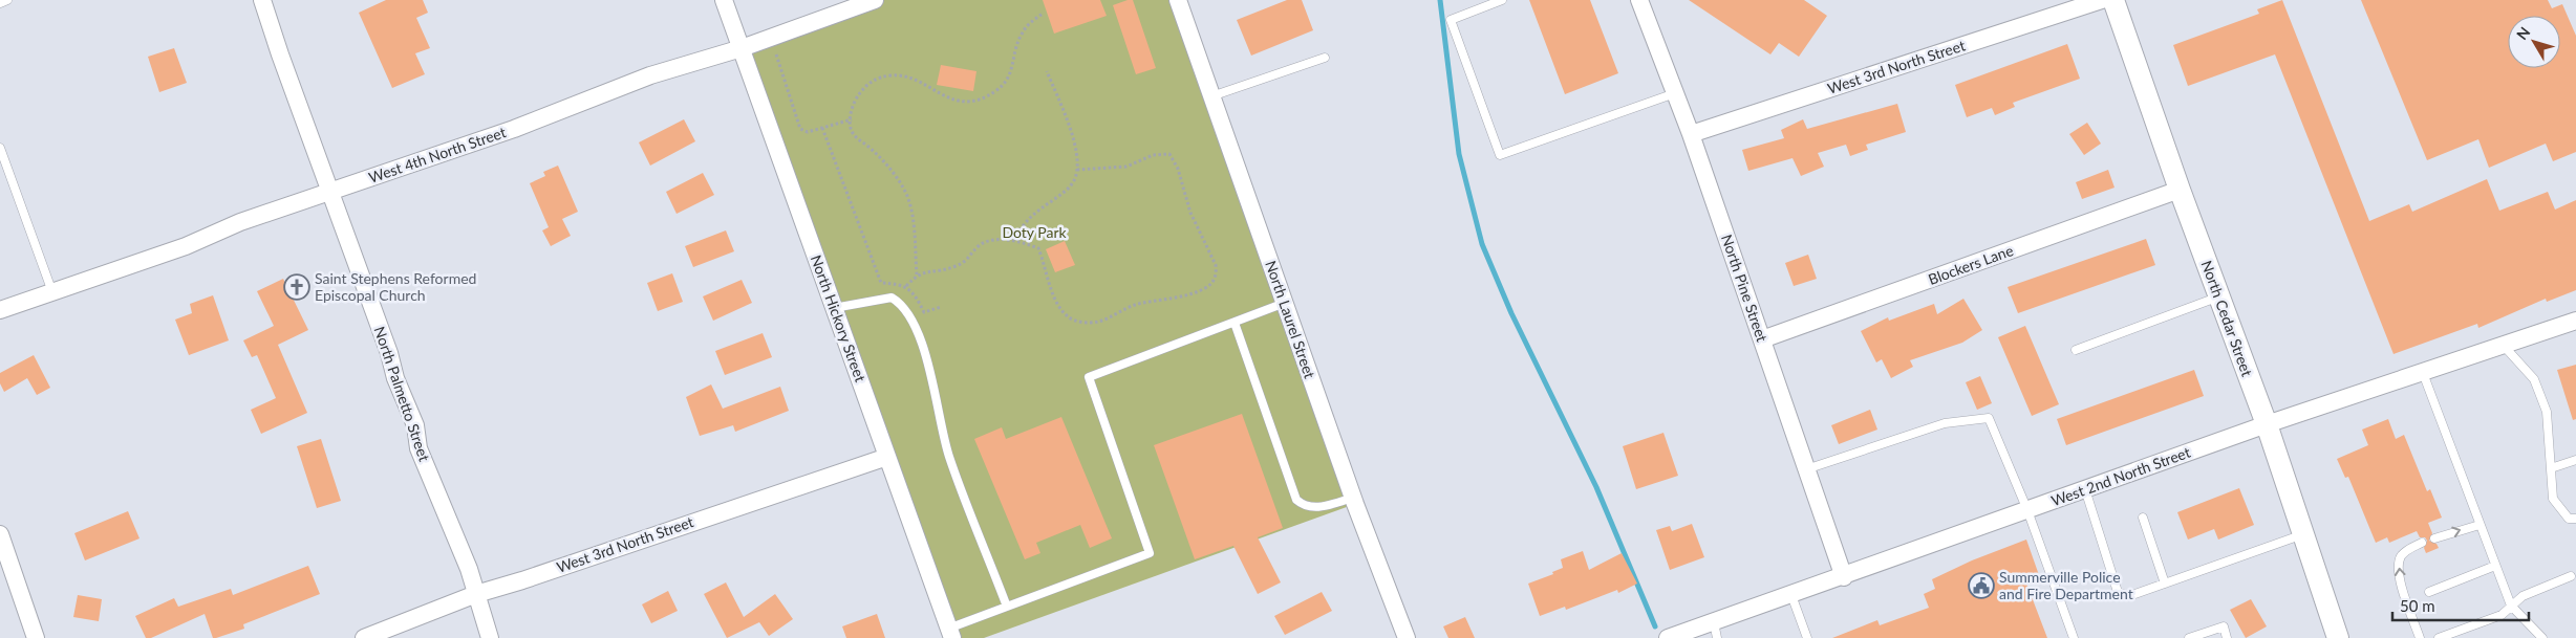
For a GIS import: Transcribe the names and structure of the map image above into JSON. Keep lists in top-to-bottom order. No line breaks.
{"streets":{"street":["West 3rd North Street","West 4th North Street","Blockers Lane","North Pine Street","North Hickory Street","North Cedar Street","North Laurel Street","North Palmetto Street","West 2nd North Street"]},"crossings":[["West 3rd North Street","North Pine Street"],["West 3rd North Street","North Hickory Street"],["West 3rd North Street","North Palmetto Street"],["West 4th North Street","North Hickory Street"],["West 4th North Street","North Palmetto Street"],["Blockers Lane","North Pine Street"],["Blockers Lane","North Cedar Street"],["North Pine Street","West 2nd North Street"],["North Cedar Street","West 2nd North Street"]],"parks":["Doty Park"],"places":{"church":["Saint Stephens Reformed Episcopal Church"],"public building":["Summerville Police and Fire Department"]},"scale_bar":"50 m","north":"top left"}
